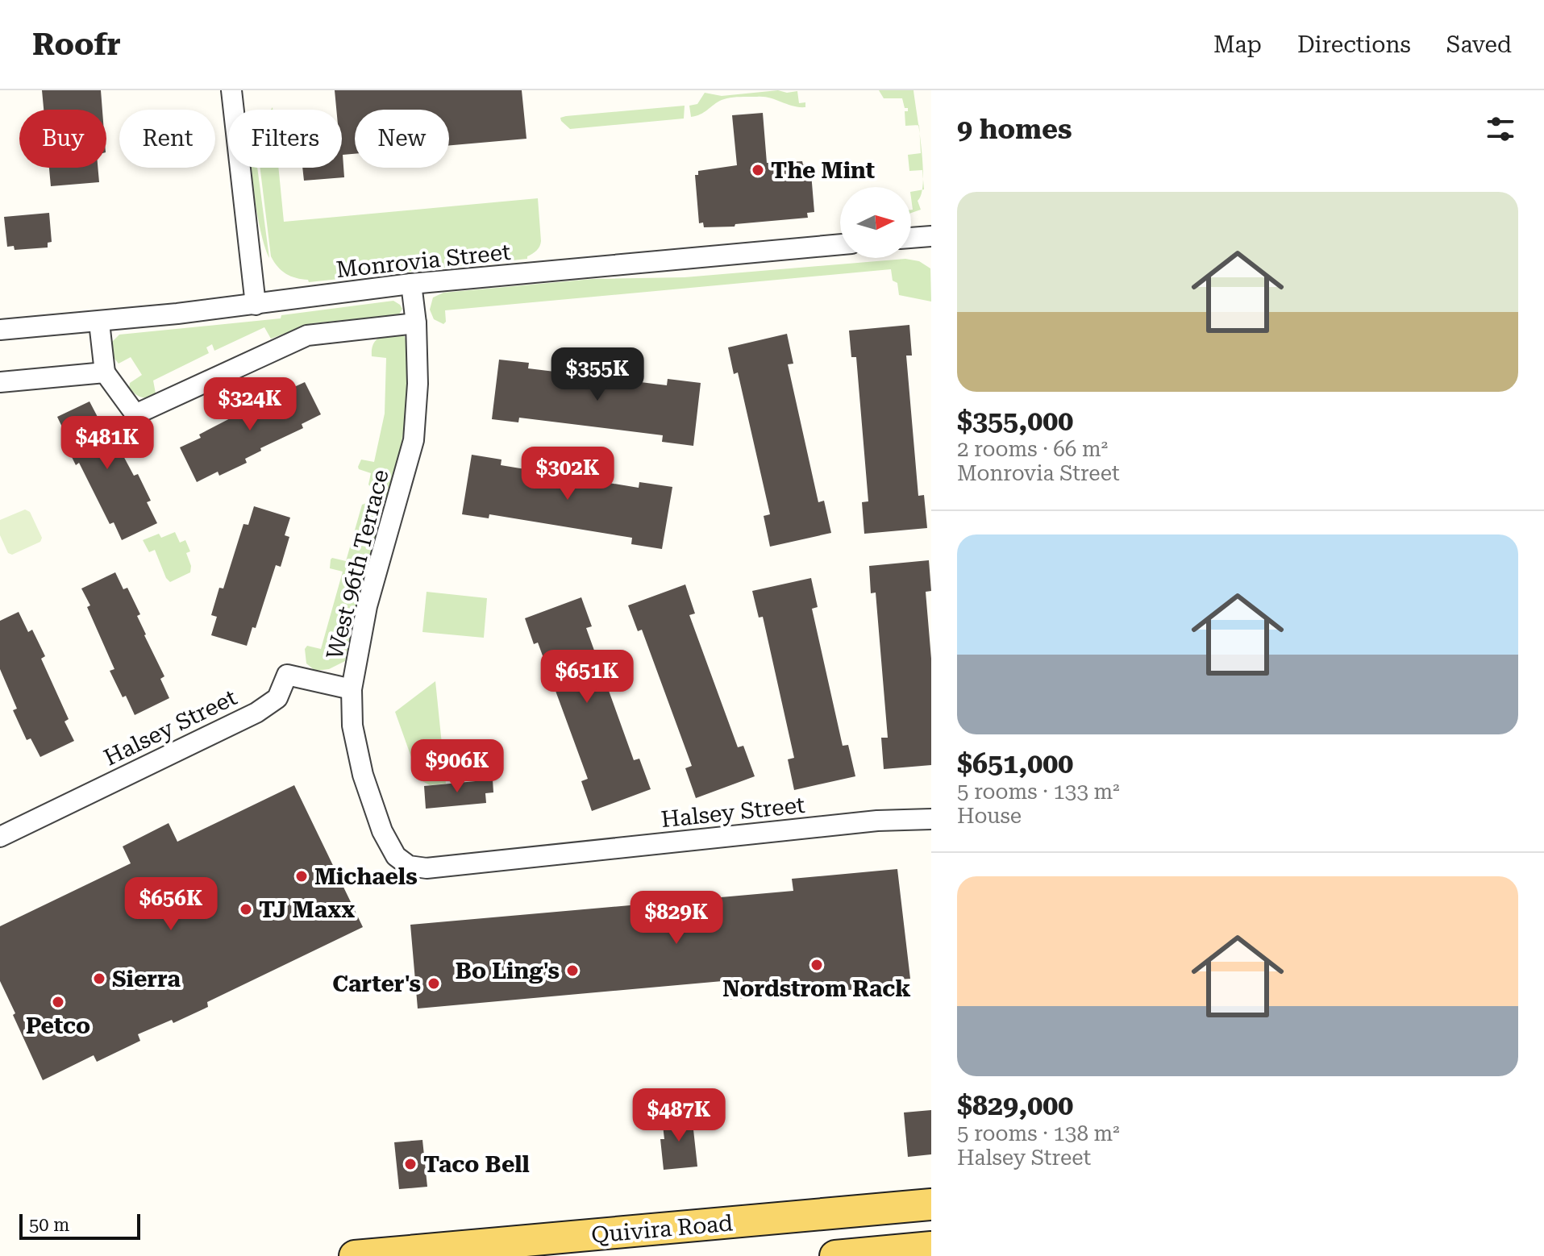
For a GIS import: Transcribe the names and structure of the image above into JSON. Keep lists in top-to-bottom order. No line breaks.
{"streets":{"main road":["Quivira Road"],"street":["Monrovia Street","West 96th Terrace","Halsey Street"]},"crossings":[["Monrovia Street","West 96th Terrace"],["West 96th Terrace","Halsey Street"]],"places":["The Mint","Michaels","TJ Maxx","Nordstrom Rack","Bo Ling's","Sierra","Carter's","Petco","Taco Bell"],"scale_bar":"50 m","north":"right","page":{"header":"Roofr","nav":["Map","Directions","Saved"],"heading":"9 homes","chip":["Buy","Rent","Filters","New"],"list":[{"name":"$355,000","note":"2 rooms · 66 m² · Monrovia Street"},{"name":"$651,000","note":"5 rooms · 133 m² · House"},{"name":"$829,000","note":"5 rooms · 138 m² · Halsey Street"}],"price":["$355K","$324K","$481K","$302K","$651K","$906K","$656K","$829K","$487K"],"scale":"50 m"}}
